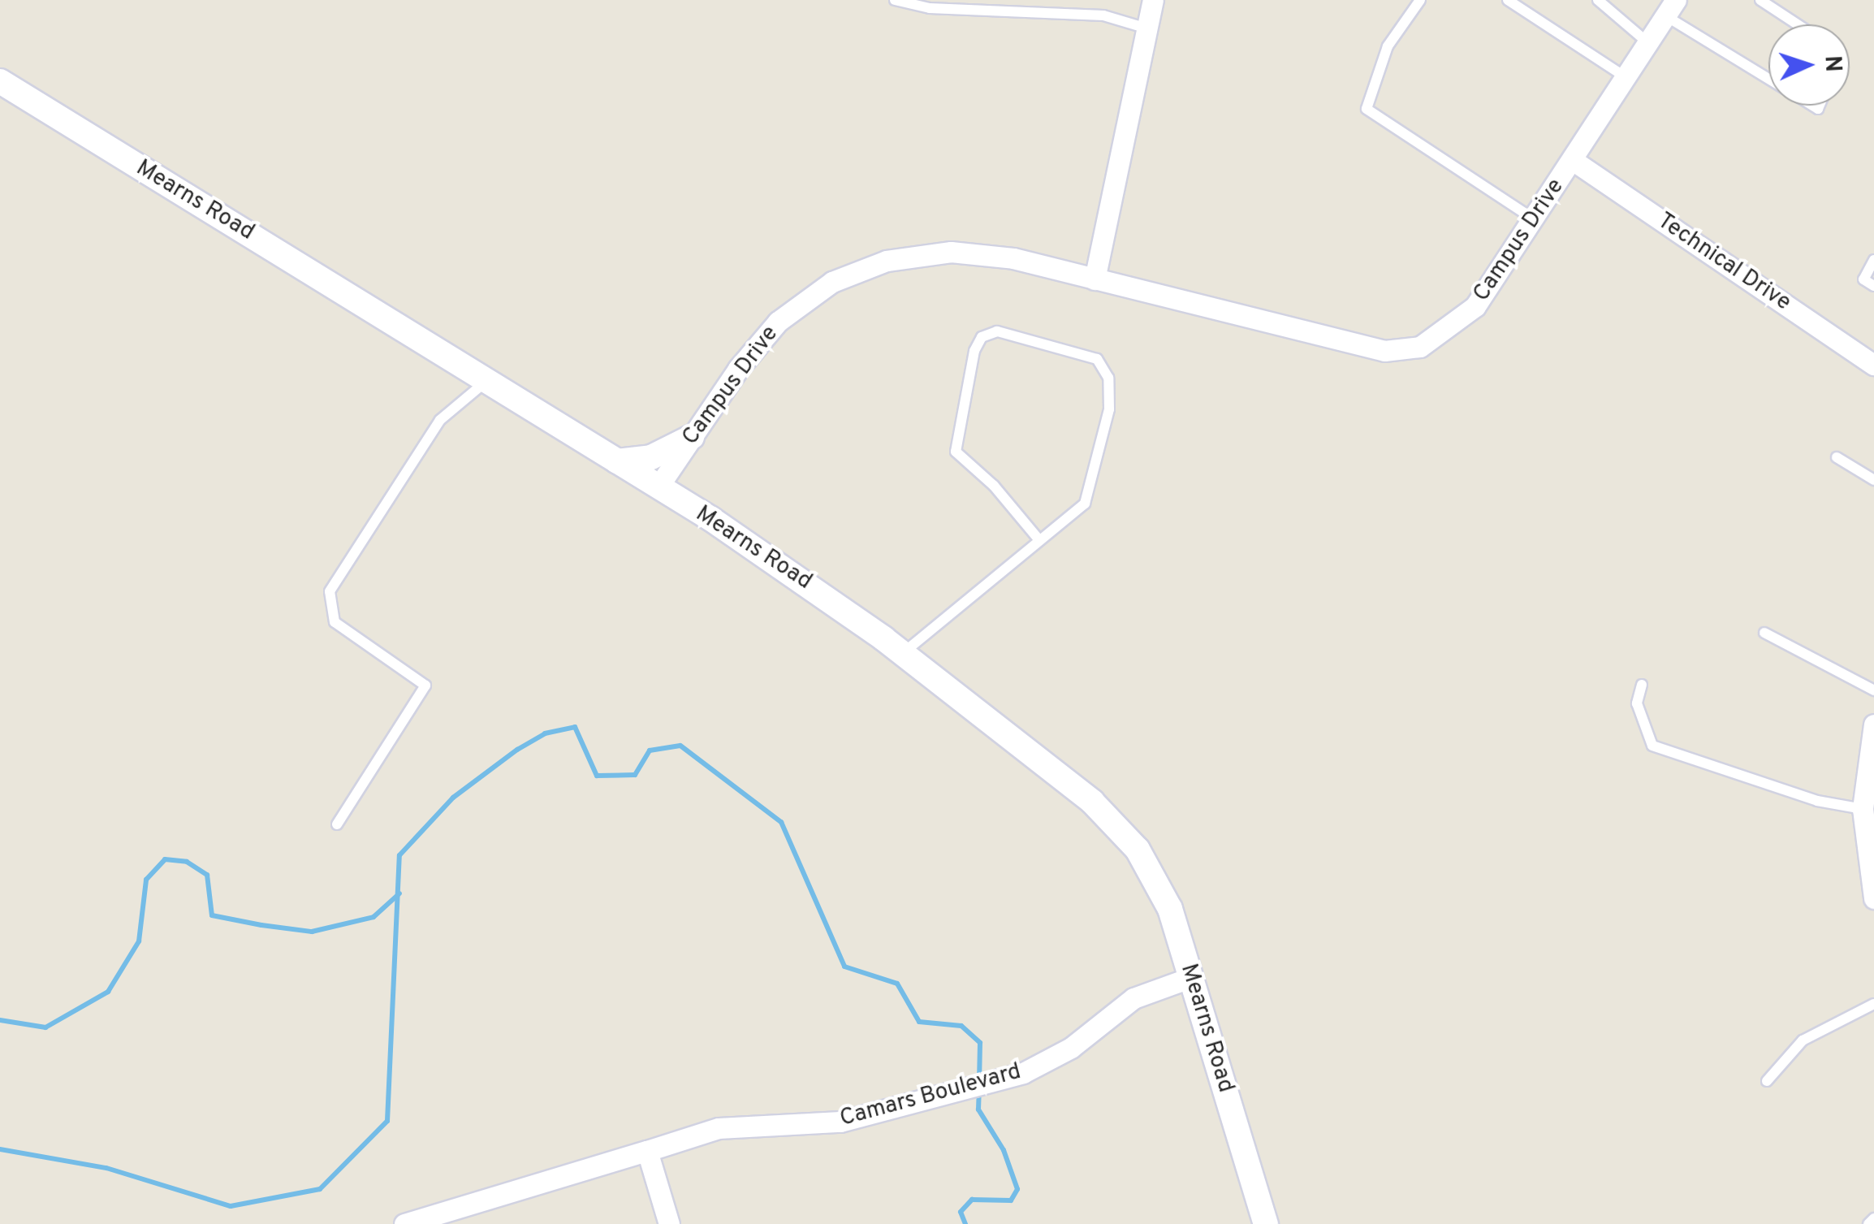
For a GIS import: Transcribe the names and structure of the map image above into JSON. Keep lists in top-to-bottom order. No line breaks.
{"streets":{"street":["Mearns Road","Campus Drive","Technical Drive","Camars Boulevard"]},"crossings":[["Mearns Road","Campus Drive"],["Mearns Road","Camars Boulevard"],["Campus Drive","Technical Drive"]],"north":"right"}
